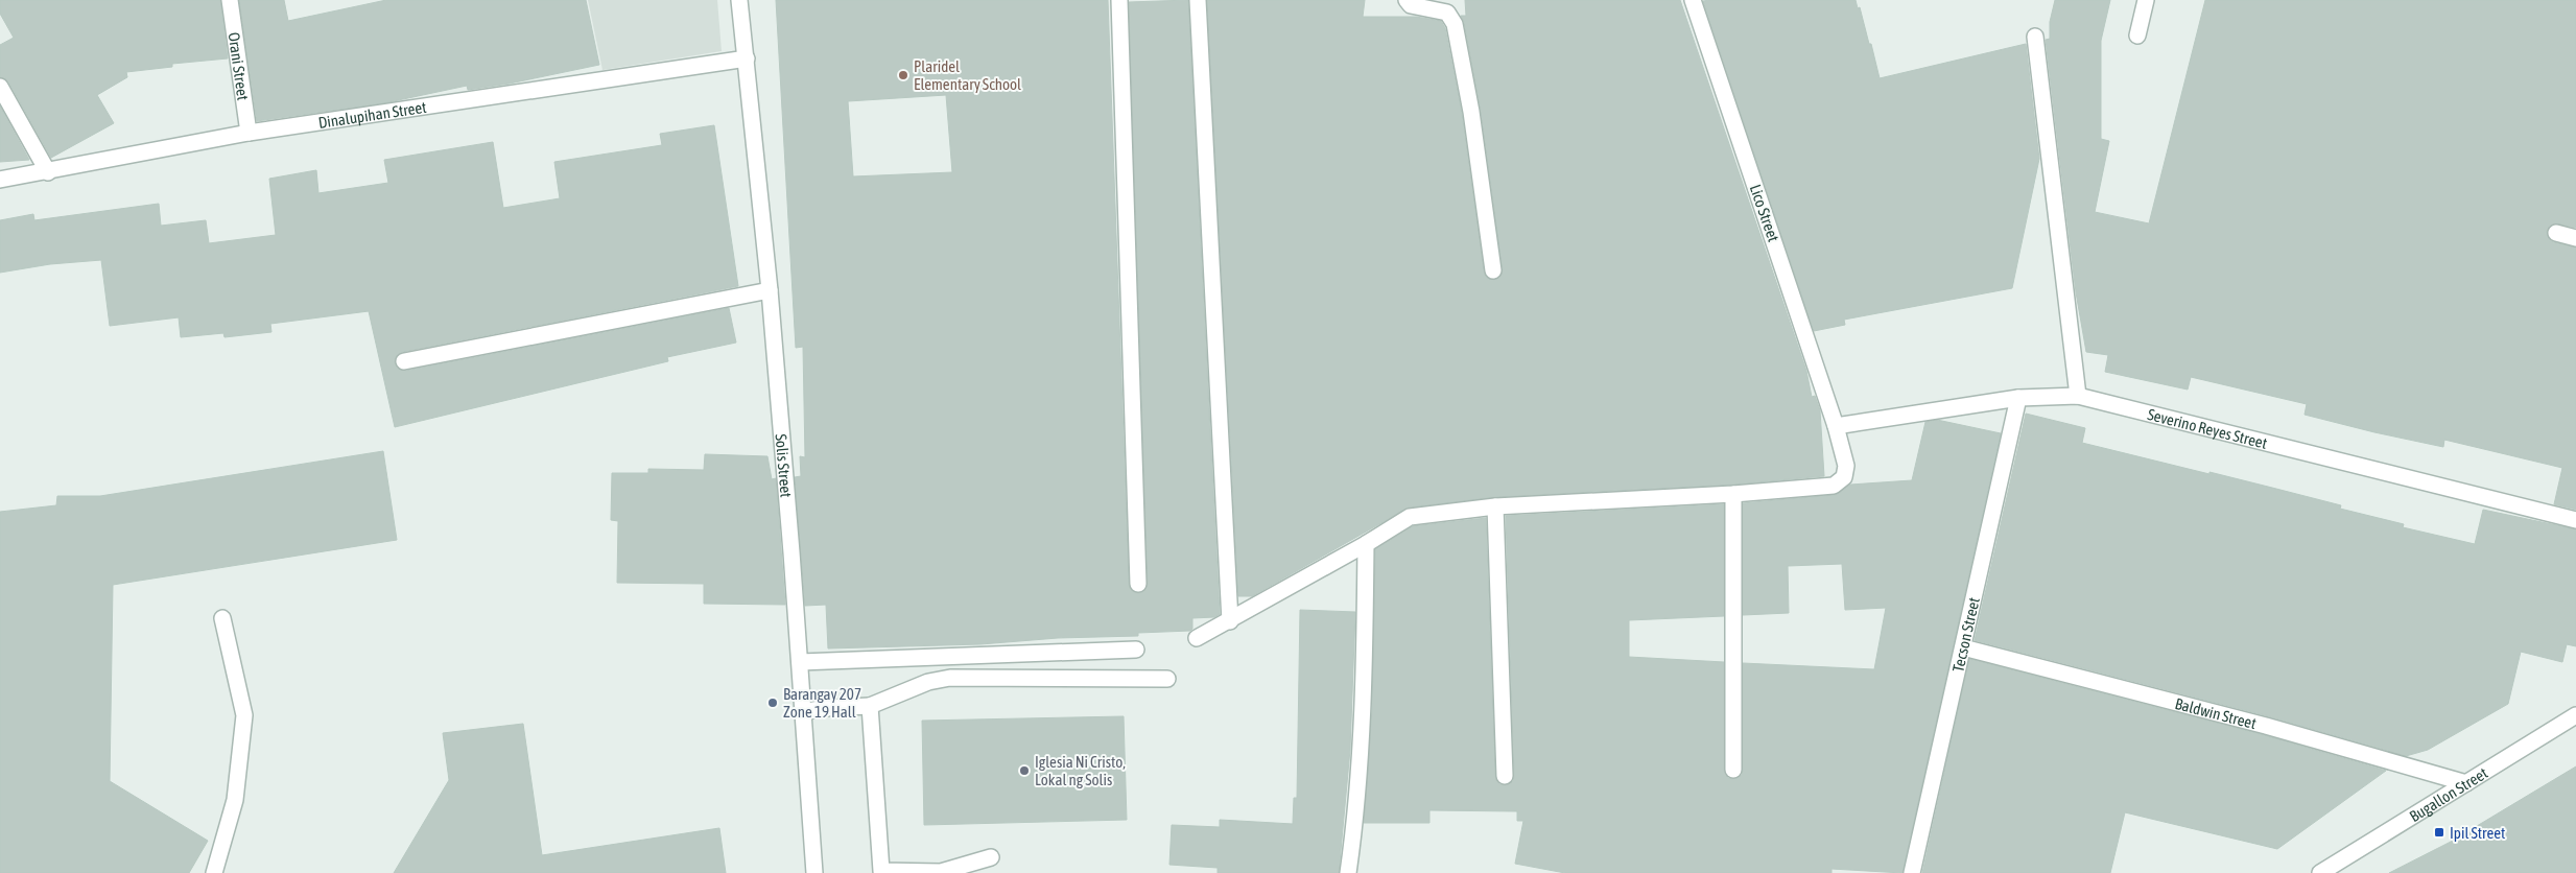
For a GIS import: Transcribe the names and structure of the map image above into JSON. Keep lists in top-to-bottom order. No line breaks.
{"streets":{"street":["Orani Street","Dinalupihan Street","Lico Street","Severino Reyes Street","Solis Street","Tecson Street","Baldwin Street","Bugallon Street"]},"crossings":[["Orani Street","Dinalupihan Street"],["Dinalupihan Street","Solis Street"],["Lico Street","Severino Reyes Street"],["Severino Reyes Street","Tecson Street"],["Tecson Street","Baldwin Street"],["Baldwin Street","Bugallon Street"]],"places":{"other":["Plaridel Elementary School","Barangay 207 Zone 19 Hall","Iglesia Ni Cristo, Lokal ng Solis"],"transit":["Ipil Street"]}}
